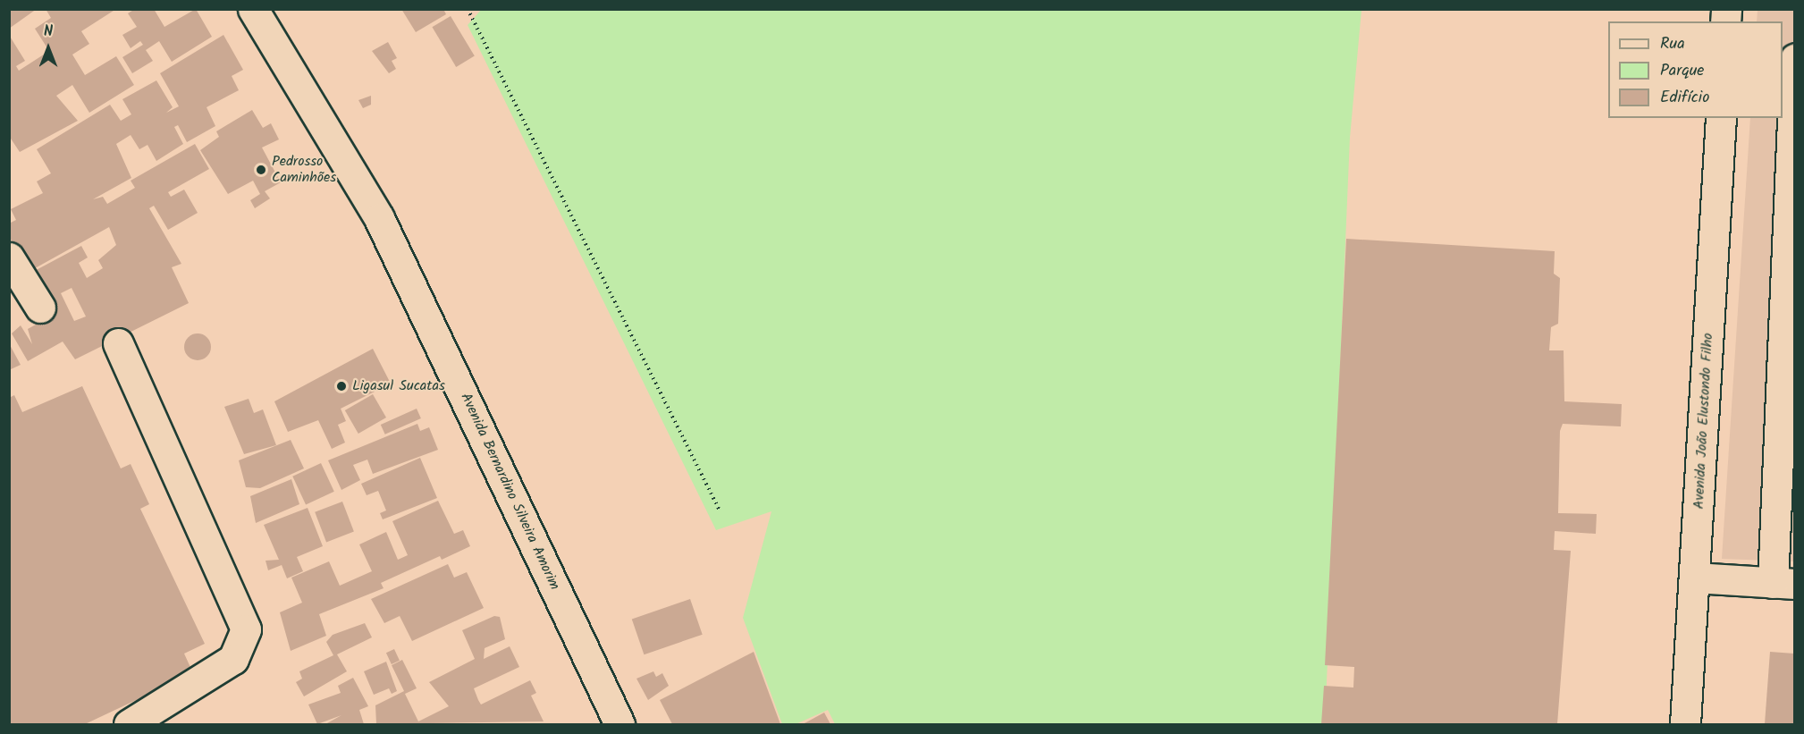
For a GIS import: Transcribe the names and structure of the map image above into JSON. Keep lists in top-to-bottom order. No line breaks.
{"streets":{"main road":["Avenida João Elustondo Filho","Avenida Bernardino Silveira Amorim"]},"places":["Pedrosso Caminhões","Ligasul Sucatas"],"legend":["Rua","Parque","Edifício"],"north":"top"}
